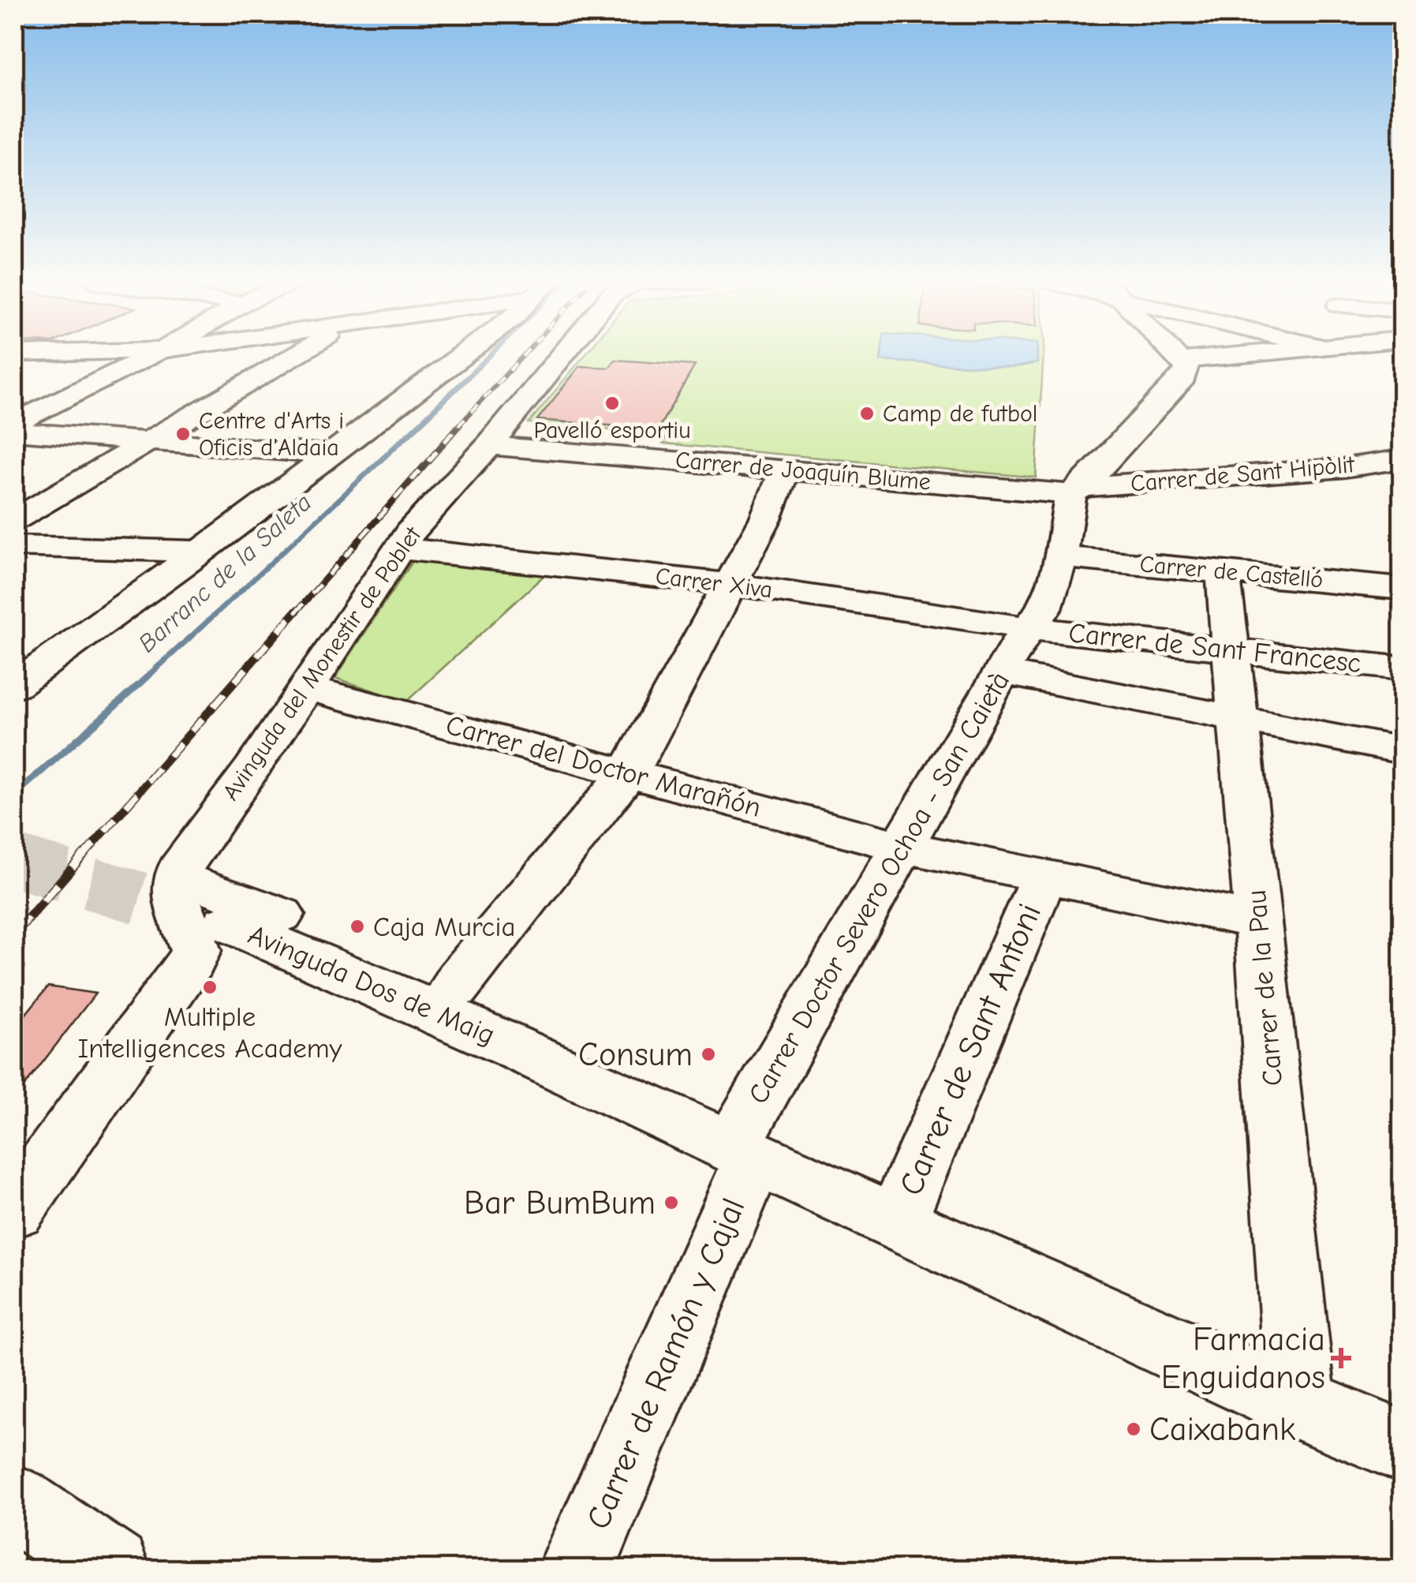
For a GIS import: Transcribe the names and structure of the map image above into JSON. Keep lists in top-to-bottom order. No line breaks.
{"streets":{"street":["Carrer de Joaquín Blume","Carrer de Sant Hipòlit","Carrer de Castelló","Carrer Xiva","Carrer de Sant Francesc","Avinguda del Monestir de Poblet","Carrer del Doctor Marañón","Carrer Doctor Severo Ochoa - San Caietà","Avinguda Dos de Maig","Carrer de la Pau","Carrer de Sant Antoni","Carrer de Ramón y Cajal"]},"crossings":[["Carrer de Joaquín Blume","Carrer de Sant Hipòlit"],["Carrer de Joaquín Blume","Avinguda del Monestir de Poblet"],["Carrer de Joaquín Blume","Carrer Doctor Severo Ochoa - San Caietà"],["Carrer de Sant Hipòlit","Carrer Doctor Severo Ochoa - San Caietà"],["Carrer de Castelló","Carrer Doctor Severo Ochoa - San Caietà"],["Carrer de Castelló","Carrer de la Pau"],["Carrer Xiva","Carrer de Sant Francesc"],["Carrer Xiva","Avinguda del Monestir de Poblet"],["Carrer Xiva","Carrer Doctor Severo Ochoa - San Caietà"],["Carrer de Sant Francesc","Carrer Doctor Severo Ochoa - San Caietà"],["Carrer de Sant Francesc","Carrer de la Pau"],["Avinguda del Monestir de Poblet","Carrer del Doctor Marañón"],["Avinguda del Monestir de Poblet","Avinguda Dos de Maig"],["Carrer del Doctor Marañón","Carrer Doctor Severo Ochoa - San Caietà"],["Carrer del Doctor Marañón","Carrer de la Pau"],["Carrer del Doctor Marañón","Carrer de Sant Antoni"],["Carrer Doctor Severo Ochoa - San Caietà","Avinguda Dos de Maig"],["Carrer Doctor Severo Ochoa - San Caietà","Carrer de Ramón y Cajal"],["Avinguda Dos de Maig","Carrer de la Pau"],["Avinguda Dos de Maig","Carrer de Sant Antoni"],["Avinguda Dos de Maig","Carrer de Ramón y Cajal"]],"water":["Barranc de la Saleta"],"places":{"other":["Pavelló esportiu","Camp de futbol","Centre d'Arts i Oficis d'Aldaia","Caja Murcia","Multiple Intelligences Academy","Consum","Bar BumBum","Caixabank"],"health":["Farmacia Enguidanos"]}}
